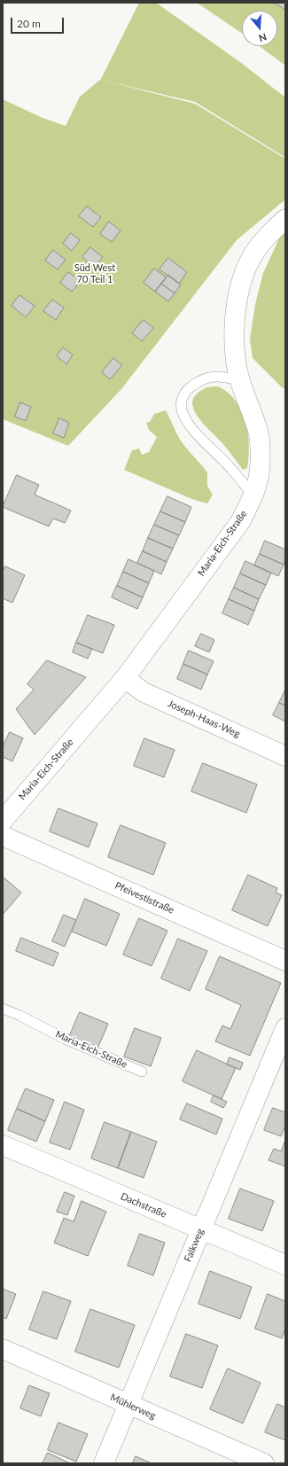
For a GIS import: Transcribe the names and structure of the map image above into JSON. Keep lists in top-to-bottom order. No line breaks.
{"streets":{"street":["Maria-Eich-Straße","Joseph-Haas-Weg","Pfeivestlstraße","Dachstraße","Falkweg","Mühlerweg"]},"crossings":[["Maria-Eich-Straße","Joseph-Haas-Weg"],["Dachstraße","Falkweg"],["Falkweg","Mühlerweg"]],"parks":["Süd West 70 Teil 1"],"scale_bar":"20 m","north":"bottom"}
